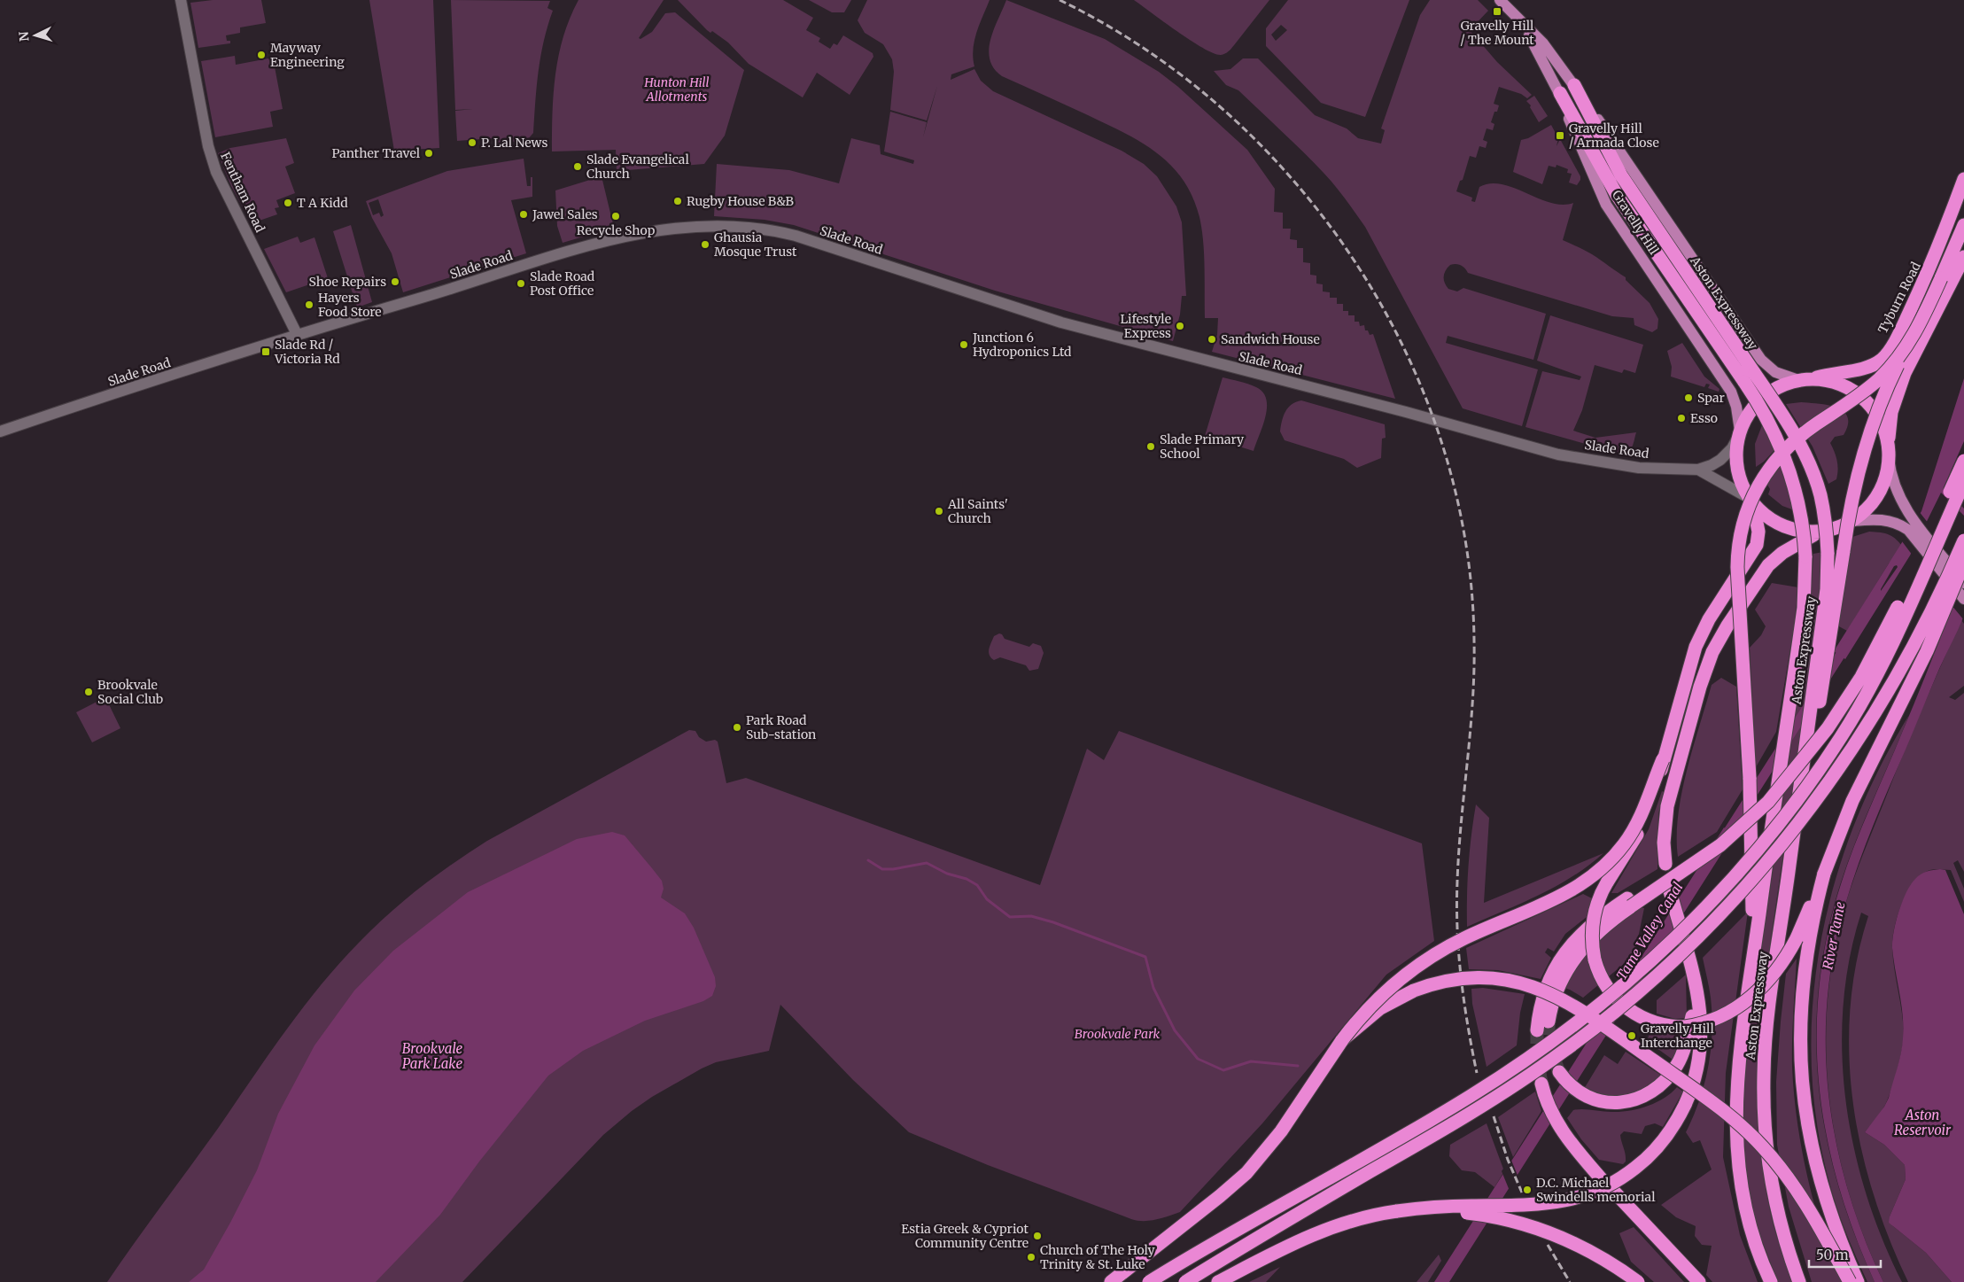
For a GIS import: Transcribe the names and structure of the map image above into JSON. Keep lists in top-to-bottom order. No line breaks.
{"streets":{"highway":["Tyburn Road","Aston Expressway"],"main road":["Gravelly Hill"],"street":["Fentham Road","Slade Road"]},"crossings":[["Fentham Road","Slade Road"],["Gravelly Hill","Slade Road"],["Gravelly Hill","Tyburn Road"],["Gravelly Hill","Aston Expressway"],["Slade Road","Tyburn Road"]],"water":["Tame Valley Canal","River Tame","Brookvale Park Lake","Aston Reservoir"],"parks":["Hunton Hill Allotments","Brookvale Park"],"places":{"transit":["Gravelly Hill / The Mount","Gravelly Hill / Armada Close","Slade Rd / Victoria Rd"],"other":["Mayway Engineering","P. Lal News","Panther Travel","Slade Evangelical Church","Rugby House B&B","T A Kidd","Jawel Sales","Recycle Shop","Ghausia Mosque Trust","Shoe Repairs","Slade Road Post Office","Hayers Food Store","Lifestyle Express","Sandwich House","Junction 6 Hydroponics Ltd","Spar","Esso","Slade Primary School","All Saints' Church","Brookvale Social Club","Park Road Sub-station","Gravelly Hill Interchange","D.C. Michael Swindells memorial","Estia Greek & Cypriot Community Centre","Church of The Holy Trinity & St. Luke"]},"scale_bar":"50 m","north":"left"}
